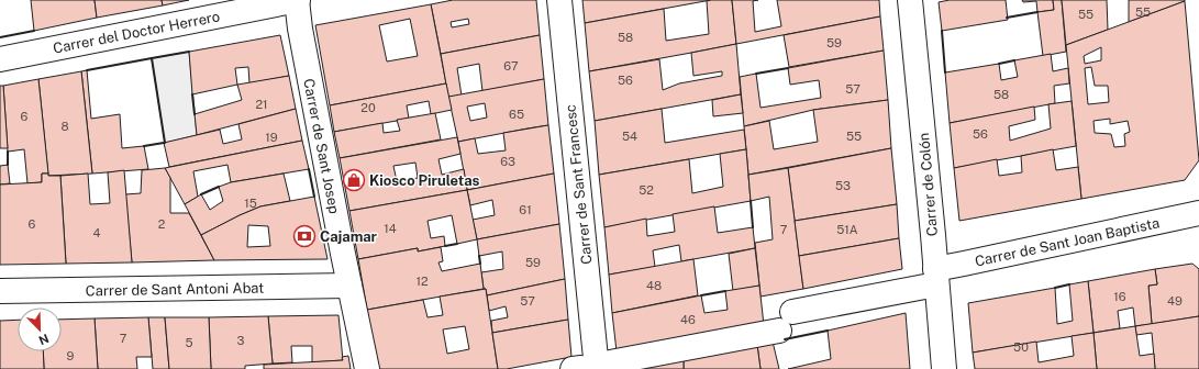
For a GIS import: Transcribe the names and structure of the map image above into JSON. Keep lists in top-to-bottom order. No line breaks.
{"streets":{"street":["Carrer del Doctor Herrero","Carrer de Sant Josep","Carrer de Sant Francesc","Carrer de Colón","Carrer de Sant Joan Baptista","Carrer de Sant Antoni Abat"]},"crossings":[["Carrer del Doctor Herrero","Carrer de Sant Josep"],["Carrer de Sant Josep","Carrer de Sant Antoni Abat"],["Carrer de Sant Francesc","Carrer de Sant Joan Baptista"],["Carrer de Colón","Carrer de Sant Joan Baptista"]],"places":{"shop":["Kiosco Piruletas"],"bank":["Cajamar"]},"house_numbers":["55","55","58","59","67","56","57","58","21","20","65","6","8","56","54","55","19","63","53","52","15","61","6","2","14","7","51A","4","59","12","48","16","57","49","46","7","3","5","50","9"],"north":"bottom right"}
